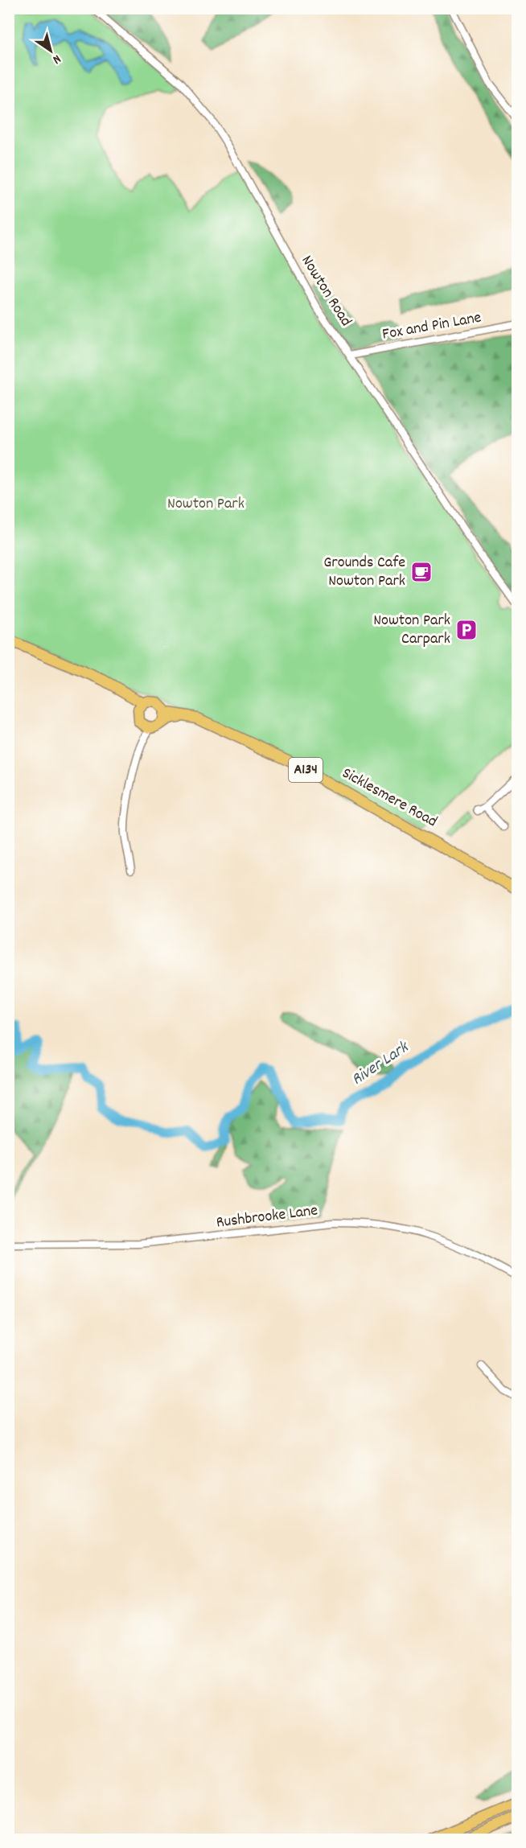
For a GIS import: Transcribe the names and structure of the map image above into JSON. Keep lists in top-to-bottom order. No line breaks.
{"streets":{"highway":["A134","Sicklesmere Road"],"street":["Nowton Road","Fox and Pin Lane","Rushbrooke Lane"]},"crossings":[["Nowton Road","Fox and Pin Lane"]],"water":["River Lark"],"parks":["Nowton Park"],"places":{"cafe":["Grounds Cafe Nowton Park"],"parking":["Nowton Park Carpark"]},"north":"bottom right"}
